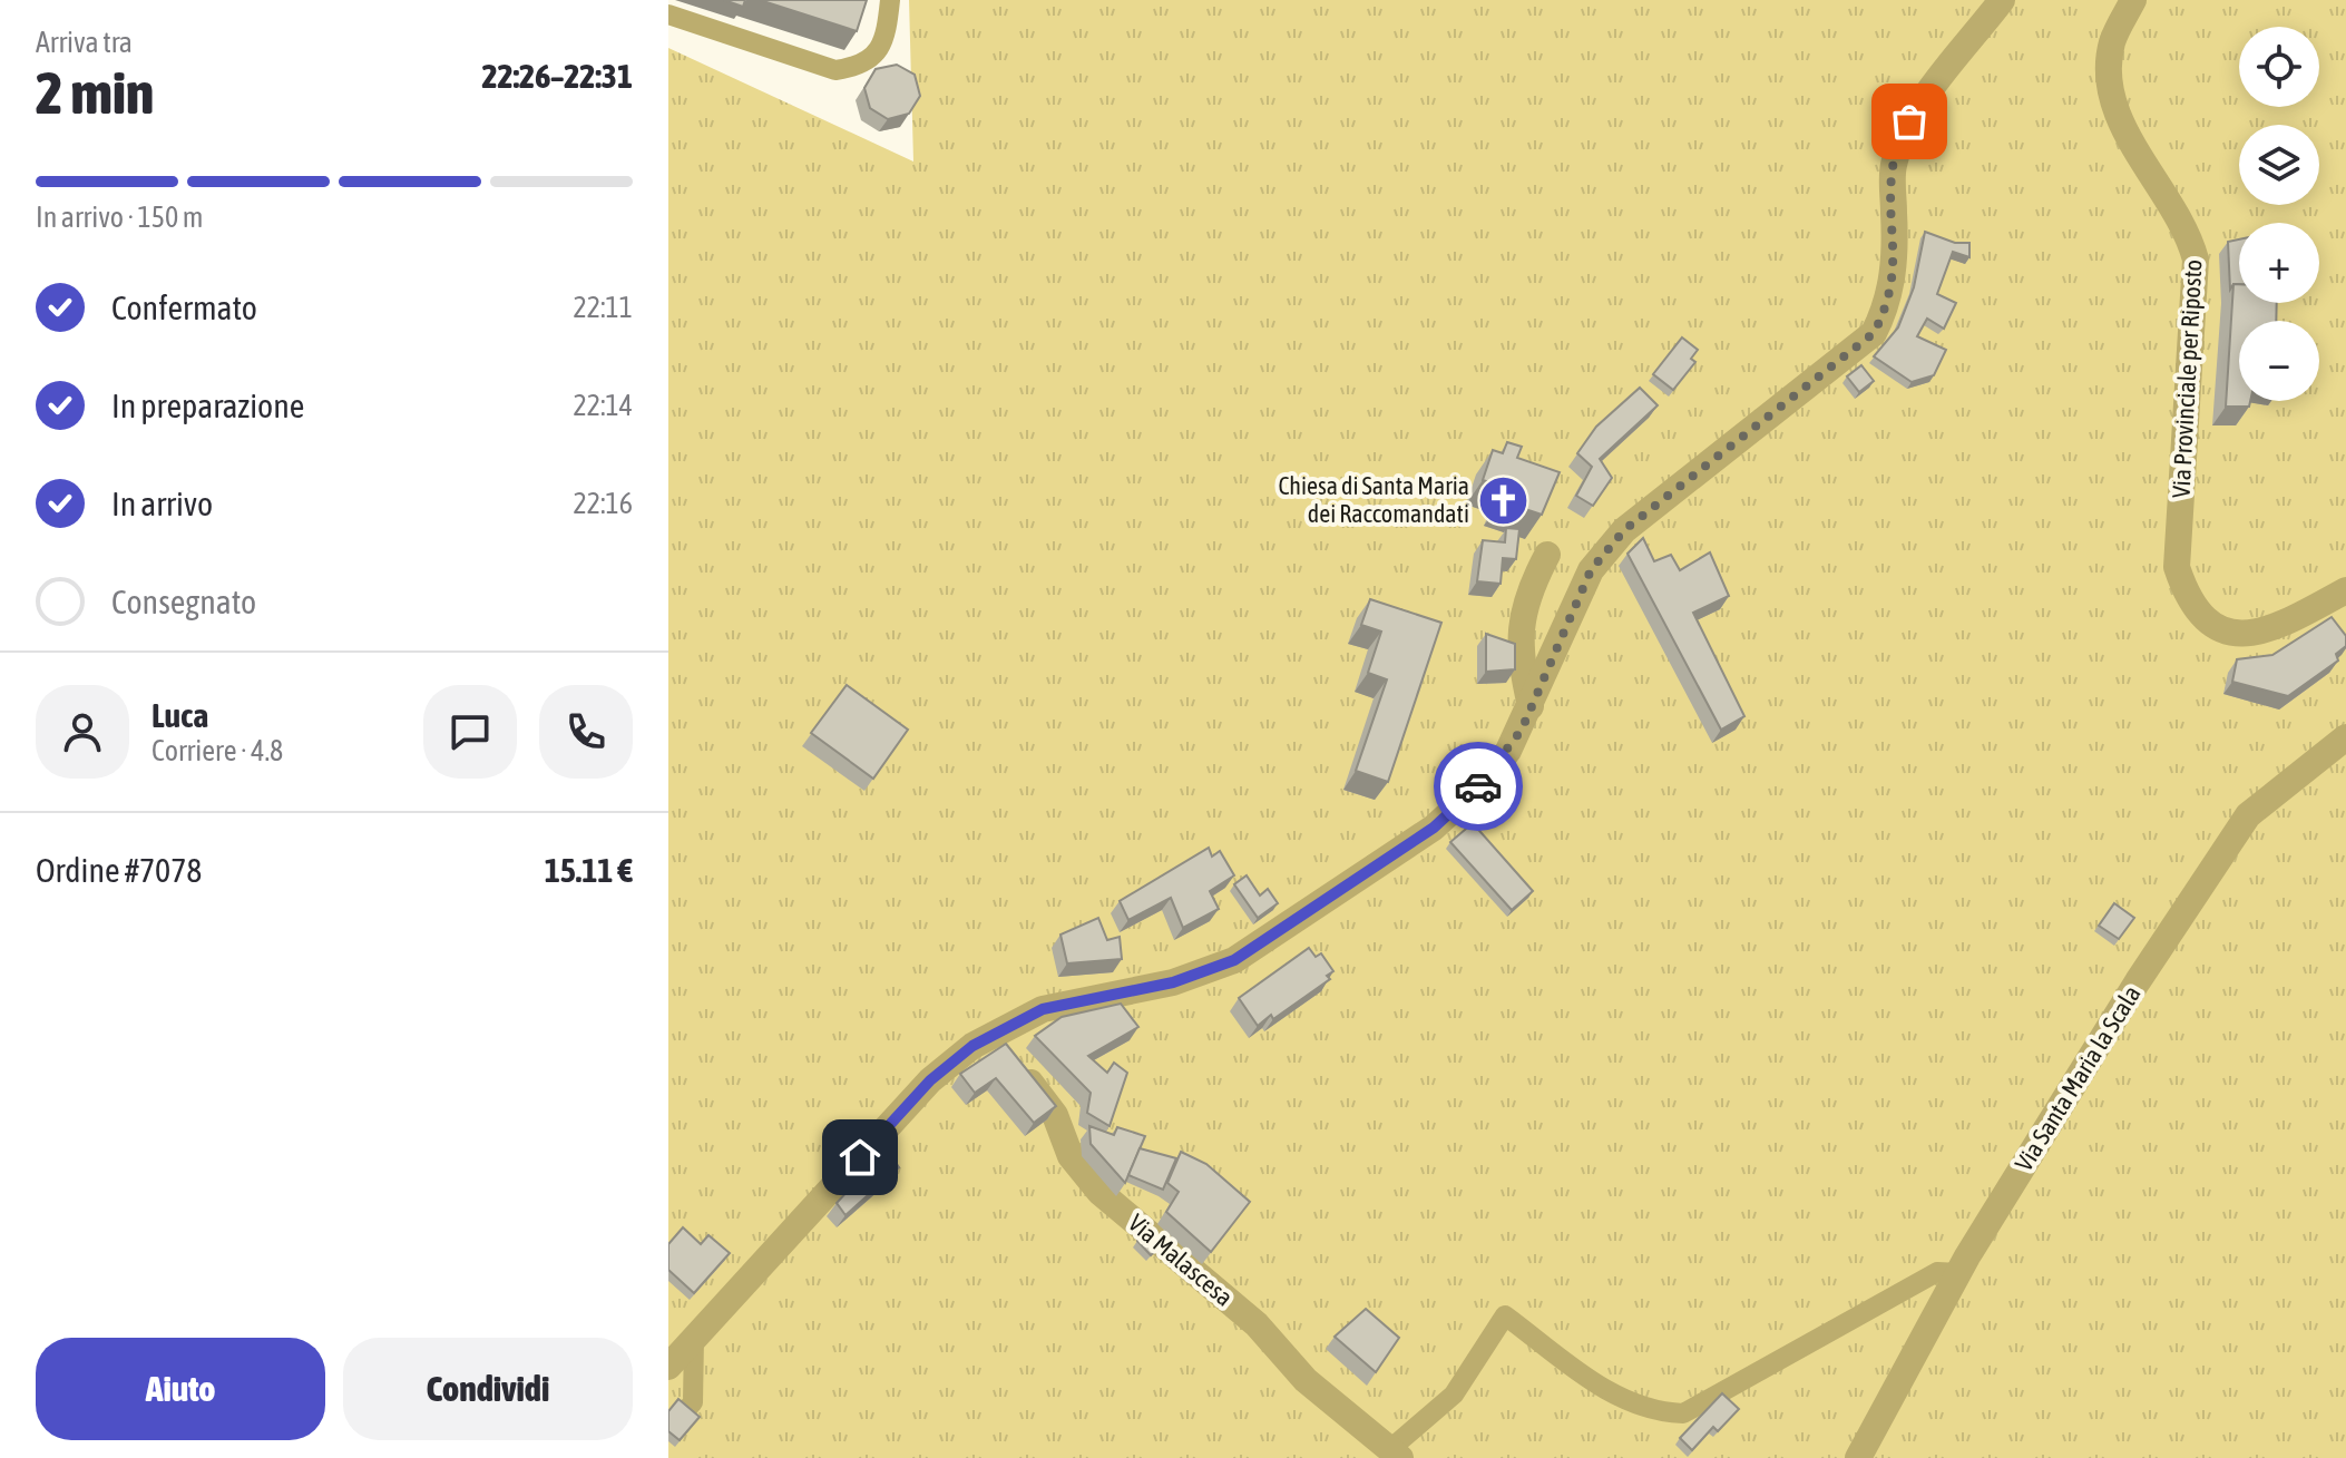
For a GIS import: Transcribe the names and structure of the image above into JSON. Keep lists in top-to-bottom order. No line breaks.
{"streets":{"street":["Via Provinciale per Riposto","Via Santa Maria la Scala","Via Malascesa"]},"places":{"church":["Chiesa di Santa Maria dei Raccomandati"]},"page":{"heading":["2 min","Arriva tra","22:26–22:31"],"panel":["Luca","Corriere · 4.8","Ordine #7078","15.11 €"],"map_buttons":["+","−"],"bar":"In arrivo · 150 m","list":[["Confermato","22:11"],["In preparazione","22:14"],["In arrivo","22:16"],"Consegnato"],"buttons":["Aiuto","Condividi"]}}
